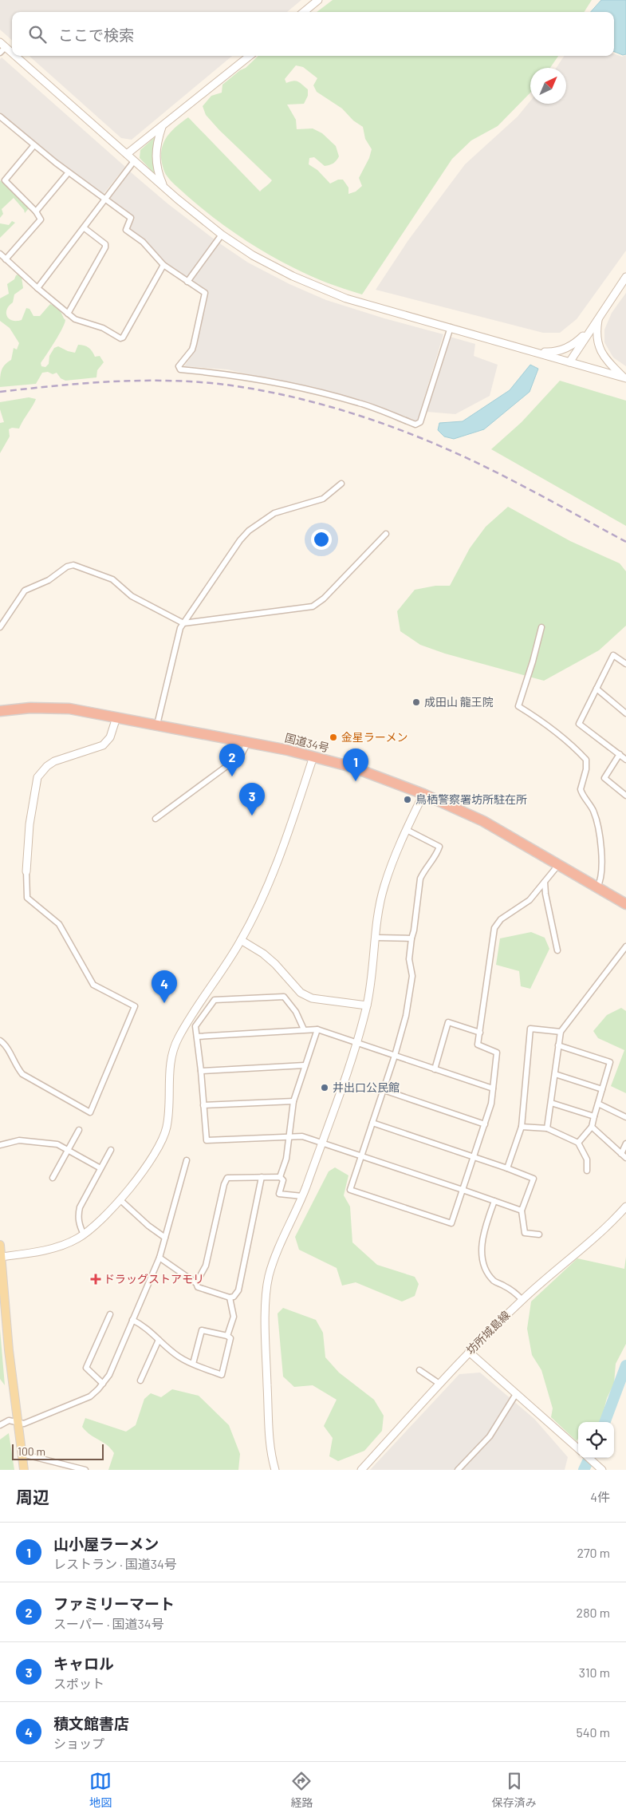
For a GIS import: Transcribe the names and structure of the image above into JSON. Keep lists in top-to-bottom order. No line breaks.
{"streets":{"highway":["国道34号"],"street":["坊所城島線"]},"places":{"other":["成田山 龍王院","金星ラーメン","鳥栖警察署坊所駐在所","井出口公民館"],"health":["ドラッグストアモリ"]},"scale_bar":"100 m","north":"top right","page":{"search":"ここで検索","pins":["2","1","3","4"],"scale":"100 m","heading":["周辺","4件"],"list":[{"mark":"1","name":"山小屋ラーメン","note":"レストラン · 国道34号","value":"270 m"},{"mark":"2","name":"ファミリーマート","note":"スーパー · 国道34号","value":"280 m"},{"mark":"3","name":"キャロル","note":"スポット","value":"310 m"},{"mark":"4","name":"積文館書店","note":"ショップ","value":"540 m"}],"nav":["地図","経路","保存済み"]}}
